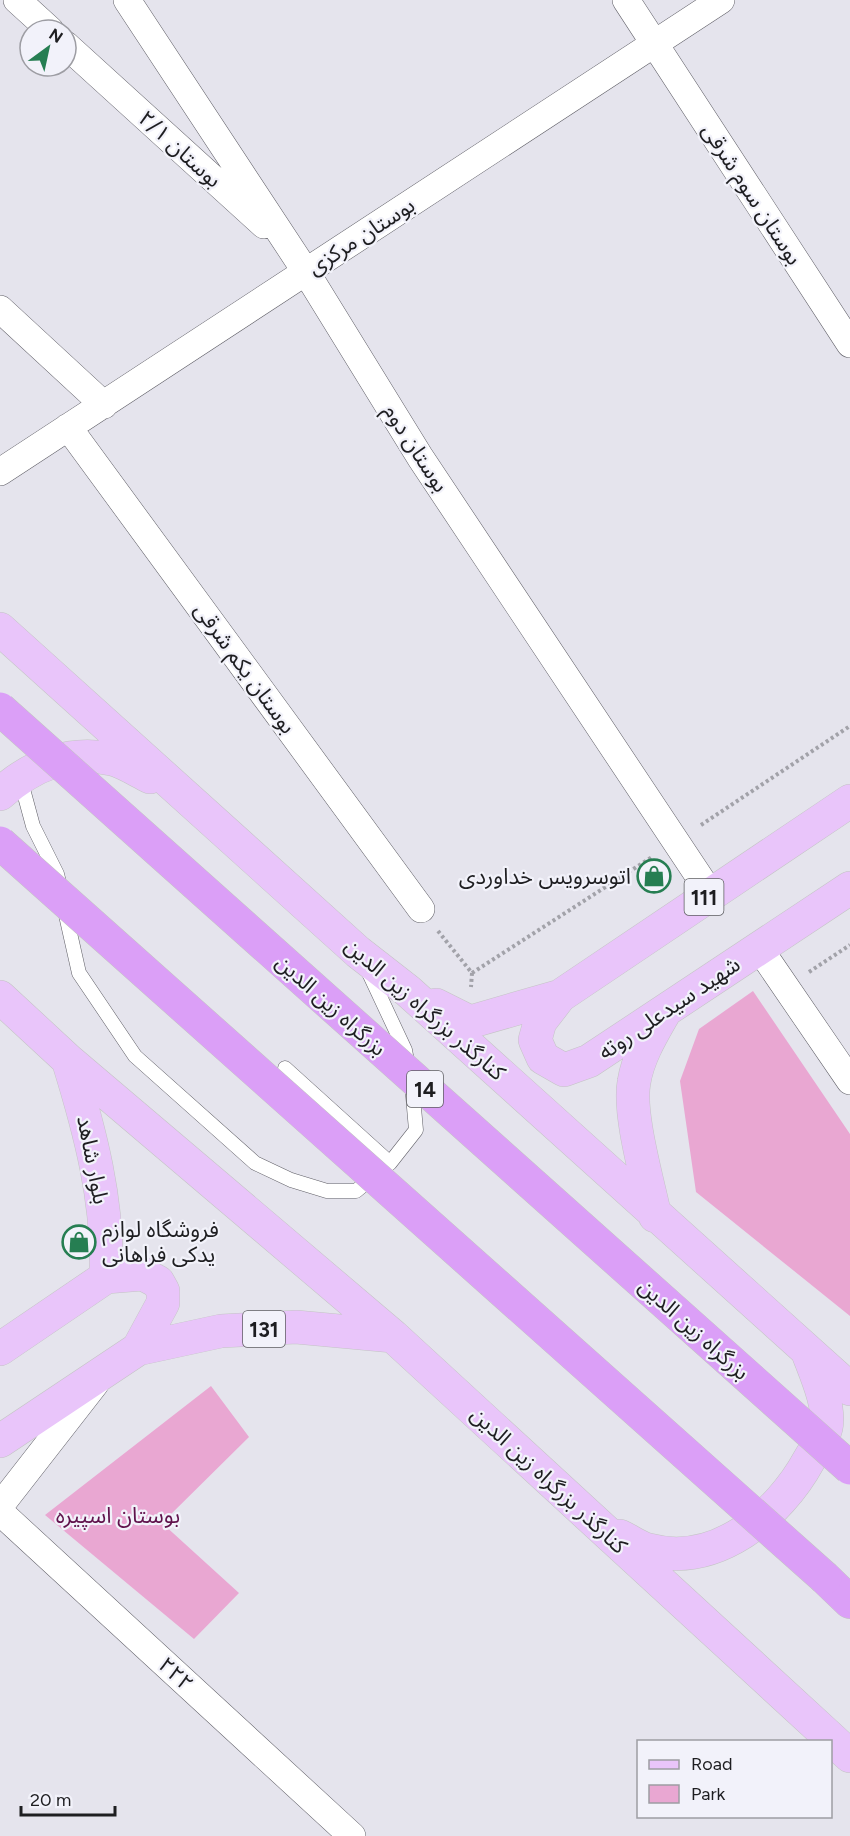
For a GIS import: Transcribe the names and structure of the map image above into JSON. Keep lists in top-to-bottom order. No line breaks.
{"streets":{"highway":["بزرگراه زین الدین","14"],"main road":["111","شهید سیدعلی روته","کنارگذر بزرگراه زین الدین","بلوار شاهد","131"],"street":["بوستان ۲/۱","بوستان سوم شرقی","بوستان مرکزی","بوستان دوم","بوستان یکم شرقی","۲۲۲"]},"crossings":[["بوستان ۲/۱","بوستان مرکزی"],["بوستان ۲/۱","بوستان دوم"],["بوستان سوم شرقی","بوستان مرکزی"],["بوستان مرکزی","بوستان دوم"],["بوستان مرکزی","بوستان یکم شرقی"],["بوستان دوم","شهید سیدعلی روته"],["کنارگذر بزرگراه زین الدین","بلوار شاهد"],["کنارگذر بزرگراه زین الدین","131"]],"parks":["بوستان اسپیره"],"places":{"shop":["اتوسرویس خداوردی","فروشگاه لوازم یدکی فراهانی"]},"legend":["Road","Park"],"scale_bar":"20 m","north":"top right"}
